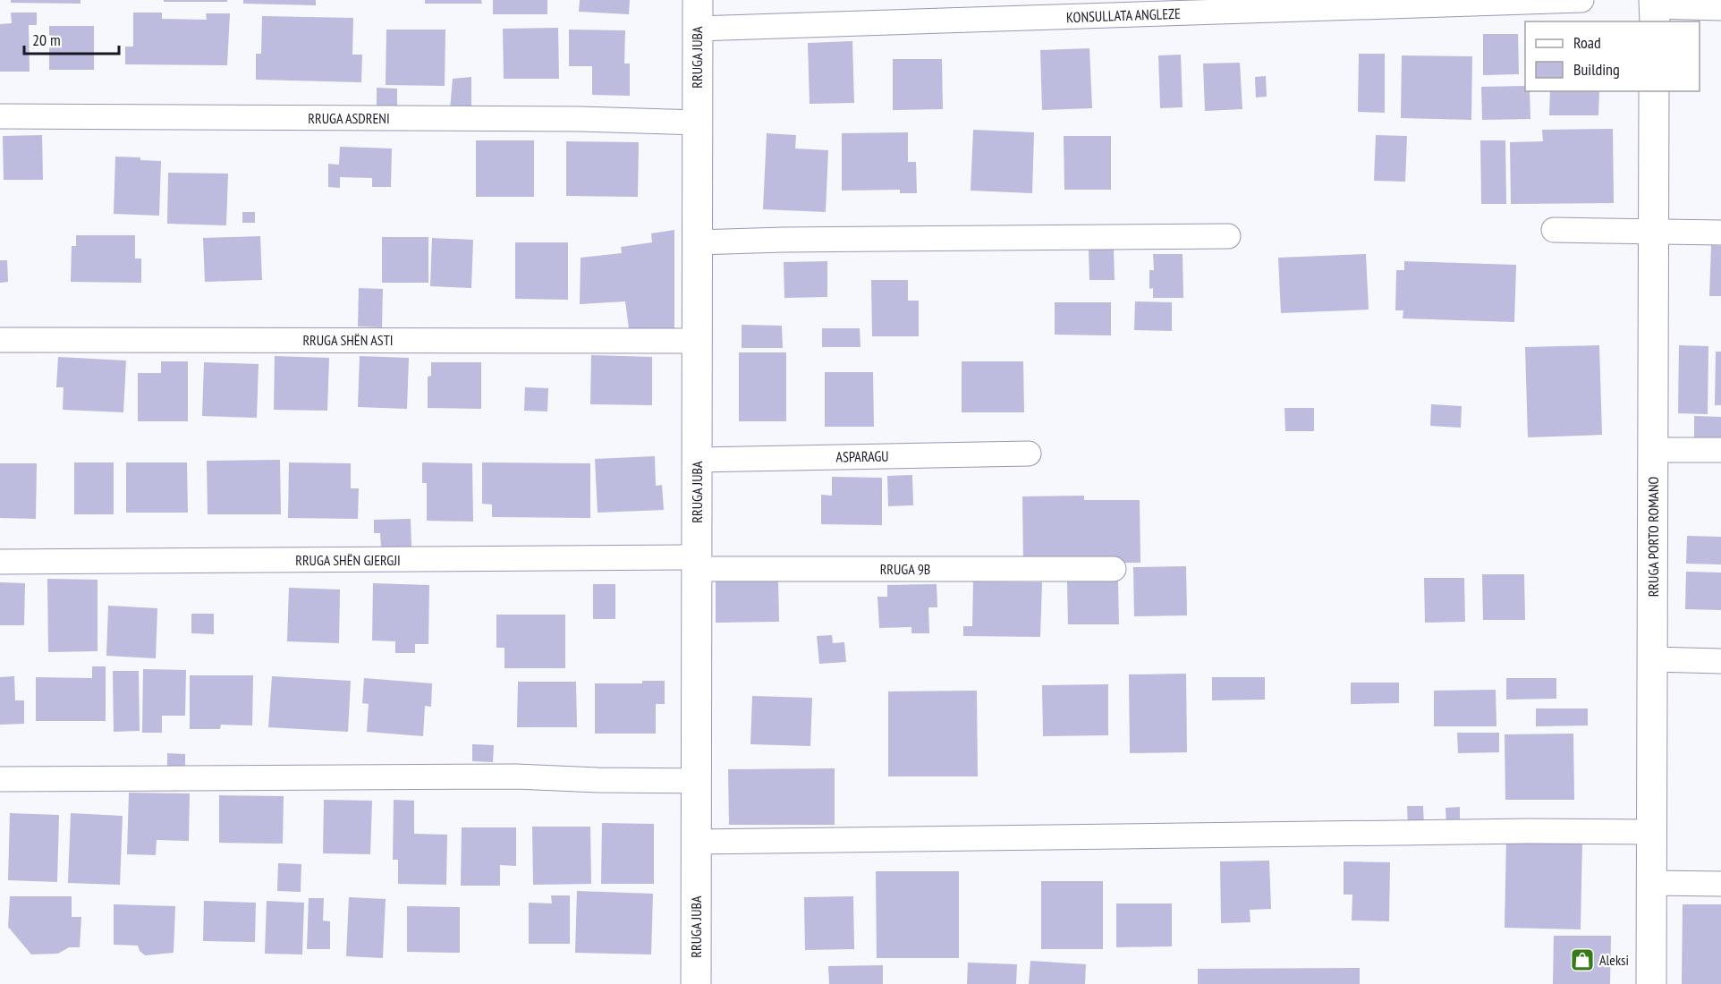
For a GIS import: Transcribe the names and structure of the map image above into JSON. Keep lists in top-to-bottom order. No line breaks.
{"streets":{"street":["KONSULLATA ANGLEZE","RRUGA JUBA","RRUGA ASDRENI","RRUGA SHËN ASTI","ASPARAGU","RRUGA PORTO ROMANO","RRUGA SHËN GJERGJI","RRUGA 9B"]},"crossings":[["KONSULLATA ANGLEZE","RRUGA JUBA"],["RRUGA JUBA","RRUGA ASDRENI"],["RRUGA JUBA","RRUGA SHËN ASTI"],["RRUGA JUBA","ASPARAGU"],["RRUGA JUBA","RRUGA SHËN GJERGJI"],["RRUGA JUBA","RRUGA 9B"],["RRUGA SHËN GJERGJI","RRUGA 9B"]],"places":{"shop":["Aleksi"]},"legend":["Road","Building"],"scale_bar":"20 m"}
